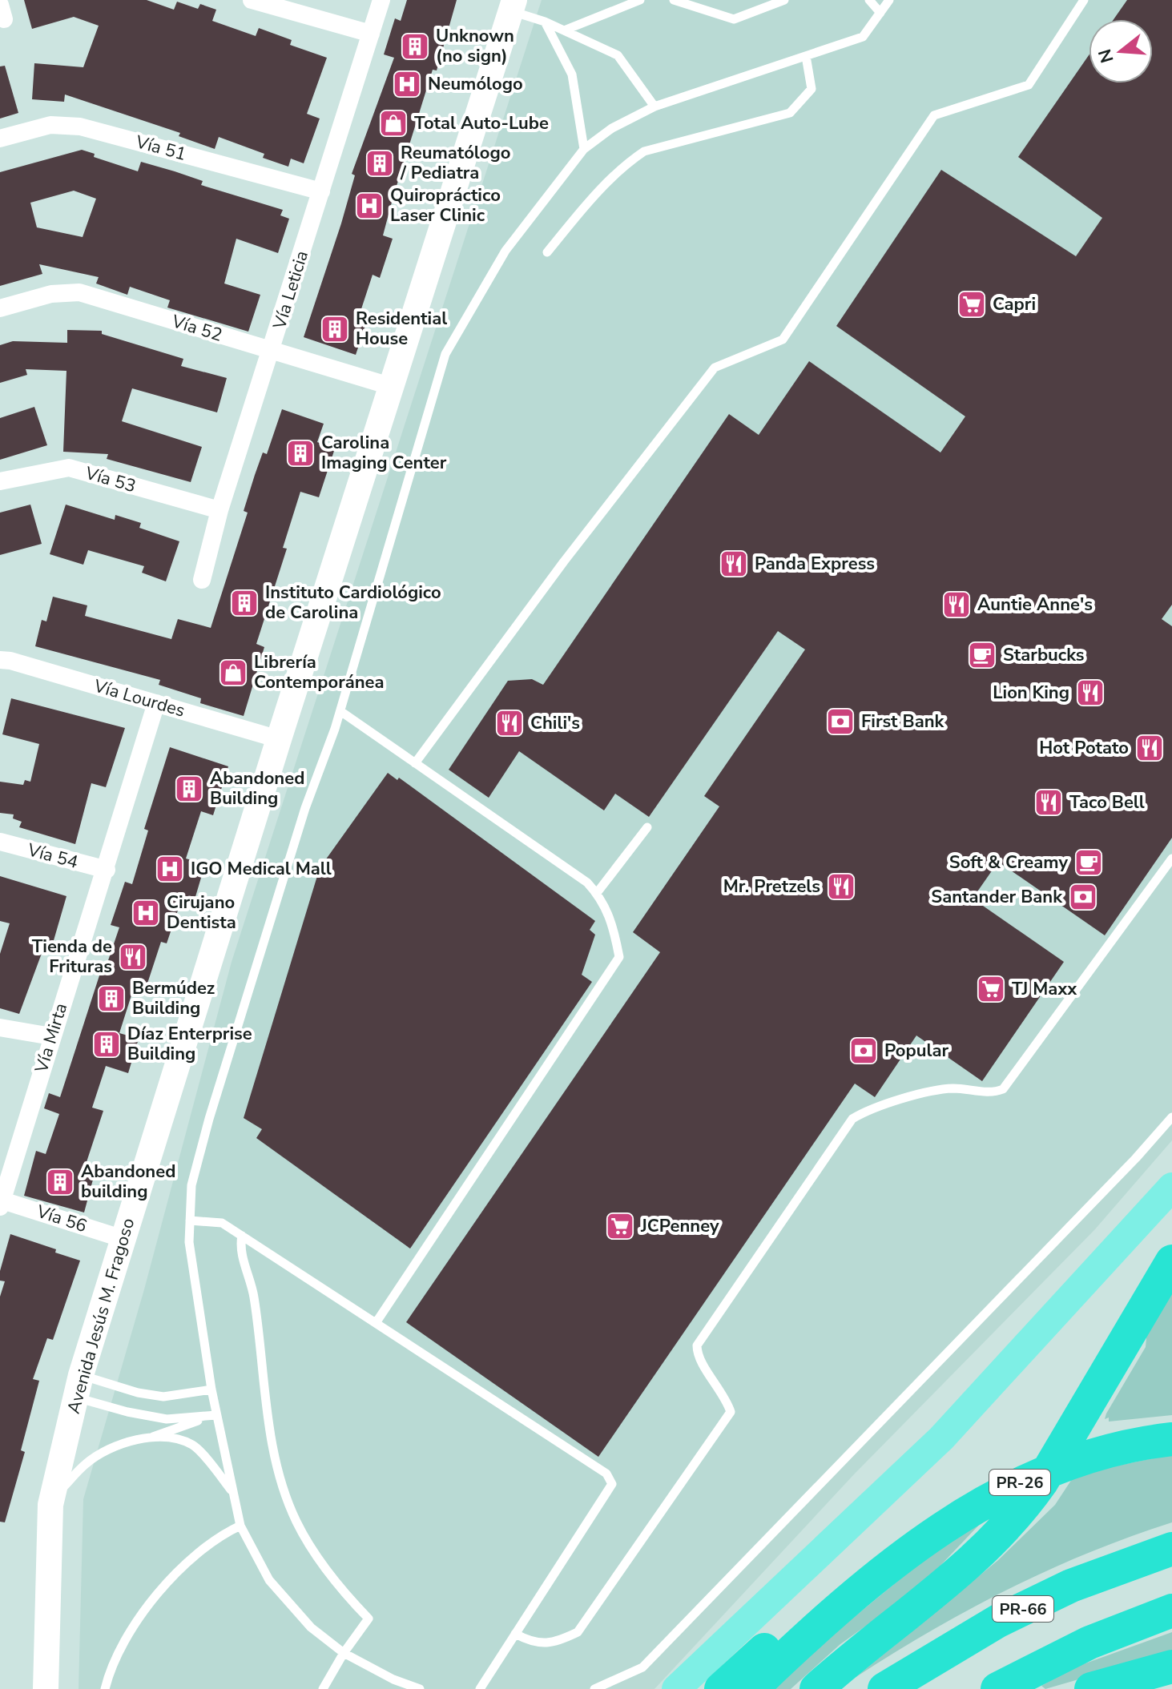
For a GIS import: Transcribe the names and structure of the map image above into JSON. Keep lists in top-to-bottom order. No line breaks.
{"streets":{"highway":["PR-26","PR-66"],"street":["Vía 51","Vía Leticia","Vía 52","Vía 53","Vía Lourdes","Vía 54","Vía Mirta","Vía 56","Avenida Jesús M. Fragoso"]},"crossings":[["Vía 51","Vía Leticia"],["Vía Leticia","Vía 52"],["Vía Leticia","Vía 53"],["Vía 52","Avenida Jesús M. Fragoso"],["Vía Lourdes","Vía Mirta"],["Vía Lourdes","Avenida Jesús M. Fragoso"],["Vía 54","Vía Mirta"],["Vía Mirta","Vía 56"],["Vía 56","Avenida Jesús M. Fragoso"]],"places":{"building":["Unknown (no sign)","Reumatólogo / Pediatra","Residential House","Carolina Imaging Center","Instituto Cardiológico de Carolina","Abandoned Building","Bermúdez Building","Díaz Enterprise Building","Abandoned building"],"hospital":["Neumólogo","Quiropráctico Laser Clinic","IGO Medical Mall","Cirujano Dentista"],"shop":["Total Auto-Lube","Librería Contemporánea"],"supermarket":["Capri","TJ Maxx","JCPenney"],"restaurant":["Panda Express","Auntie Anne's","Lion King","Chili's","Hot Potato","Taco Bell","Mr. Pretzels","Tienda de Frituras"],"cafe":["Starbucks","Soft & Creamy"],"bank":["First Bank","Santander Bank","Popular"]},"north":"left"}
